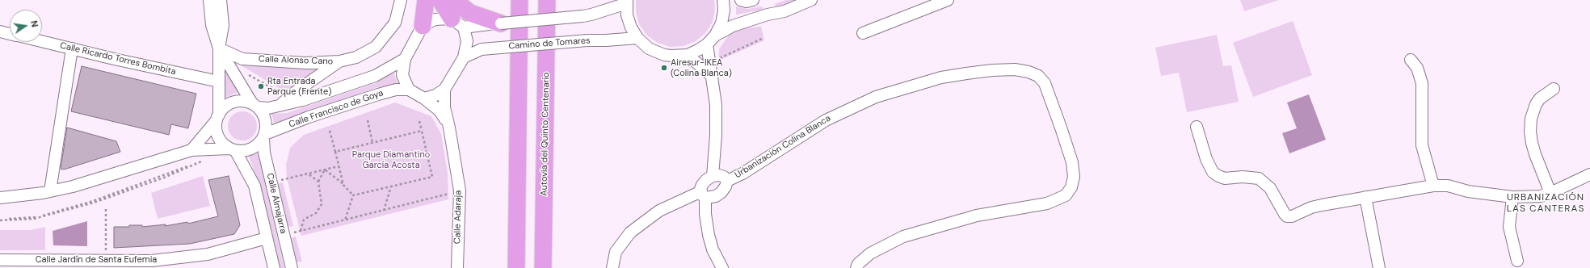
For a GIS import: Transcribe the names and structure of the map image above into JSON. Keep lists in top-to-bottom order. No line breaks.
{"streets":{"highway":["Autovía del Quinto Centenario"],"street":["Camino de Tomares","Calle Ricardo Torres Bombita","Calle Alonso Cano","Calle Francisco de Goya","Urbanización Colina Blanca","Calle Almajarra","Calle Adaraja","Calle Jardín de Santa Eufemia"]},"crossings":[["Camino de Tomares","Calle Francisco de Goya"],["Camino de Tomares","Calle Adaraja"],["Calle Francisco de Goya","Calle Almajarra"],["Calle Francisco de Goya","Calle Adaraja"],["Calle Almajarra","Calle Jardín de Santa Eufemia"]],"districts":["URBANIZACIÓN LAS CANTERAS"],"parks":["Parque Diamantino García Acosta"],"places":["Airesur-IKEA (Colina Blanca)","Rta Entrada Parque (Frente)"],"north":"right"}
